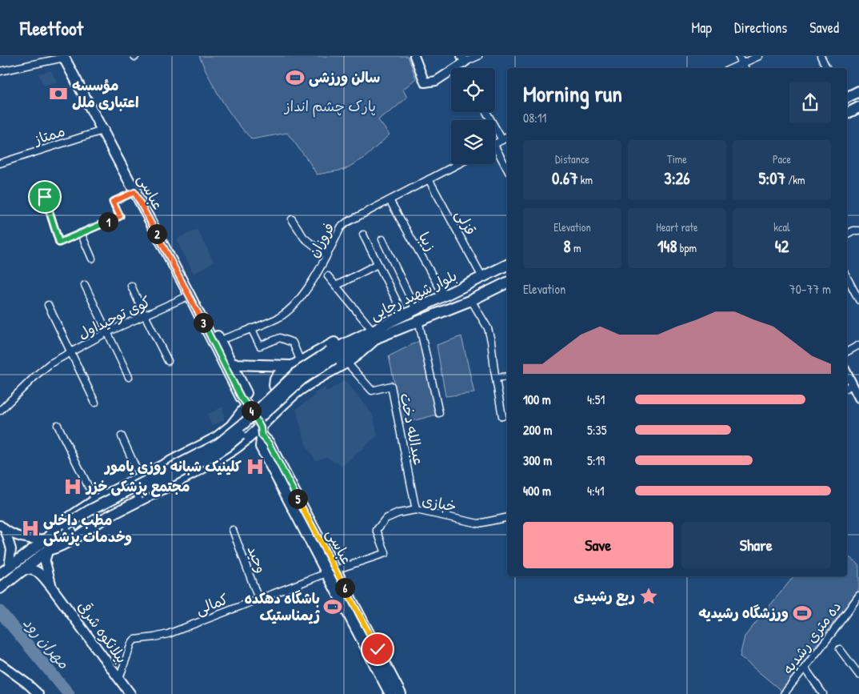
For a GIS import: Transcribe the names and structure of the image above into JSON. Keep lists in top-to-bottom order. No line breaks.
{"streets":{"main road":["عباسى","بلوار شهید رجایی","بیلانکوه شرقی"],"street":["ممتاز","قزلی","فروزان","زیبا","کوی توحیداول","عبدالله دخت","خبازی","وحید","کمالی","ده متری رشدیه"]},"crossings":[["ممتاز","عباسى"],["عباسى","کوی توحیداول"],["عباسى","خبازی"],["عباسى","کمالی"],["قزلی","فروزان"],["قزلی","بلوار شهید رجایی"],["فروزان","زیبا"],["زیبا","بلوار شهید رجایی"],["عبدالله دخت","خبازی"],["خبازی","کمالی"],["وحید","کمالی"],["کمالی","بیلانکوه شرقی"]],"water":["مهران رود"],"parks":["پارک چشم انداز"],"places":{"sports":["سالن ورزشی","باشگاه دهکده ژیمناستیک","ورزشگاه رشیدیه"],"bank":["مؤسسه اعتباری ملل"],"hospital":["کلینیک شبانه روزی یامور","مجتمع پزشکی خزر","مطب داخلی وخدمات پزشکی"],"place":["ربع رشیدی"]},"page":{"header":"Fleetfoot","nav":["Map","Directions","Saved"],"heading":["Morning run","08:11"],"stats":[["Distance","0.67 km"],["Time","3:26"],["Pace","5:07 /km"],["Elevation","8 m"],["Heart rate","148 bpm"],["kcal","42"]],"pins":["1","2","3","4","5","6"],"chart":["Elevation","70–77 m"],"list":[{"name":"100 m","note":"4:51"},{"name":"200 m","note":"5:35"},{"name":"300 m","note":"5:19"},{"name":"400 m","note":"4:41"}],"buttons":["Save","Share"]}}
